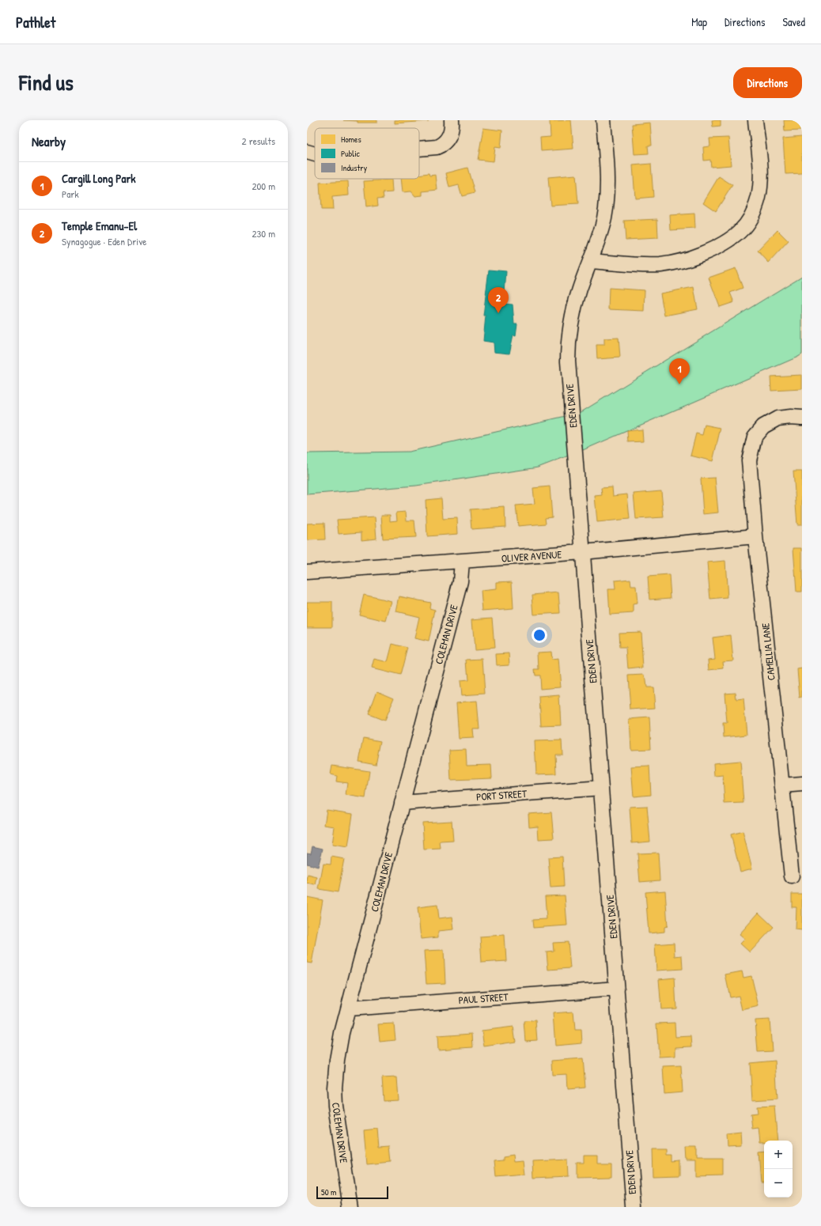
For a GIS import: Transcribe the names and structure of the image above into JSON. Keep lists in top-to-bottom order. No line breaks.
{"streets":{"street":["EDEN DRIVE","OLIVER AVENUE","COLEMAN DRIVE","CAMELLIA LANE","PORT STREET","PAUL STREET"]},"crossings":[["EDEN DRIVE","OLIVER AVENUE"],["EDEN DRIVE","PORT STREET"],["EDEN DRIVE","PAUL STREET"],["OLIVER AVENUE","COLEMAN DRIVE"],["OLIVER AVENUE","CAMELLIA LANE"],["COLEMAN DRIVE","PORT STREET"],["COLEMAN DRIVE","PAUL STREET"]],"legend":["Homes","Public","Industry"],"scale_bar":"50 m","page":{"header":"Pathlet","nav":["Map","Directions","Saved"],"title":"Find us","buttons":"Directions","heading":["Nearby","2 results"],"list":[{"mark":"1","name":"Cargill Long Park","note":"Park","value":"200 m"},{"mark":"2","name":"Temple Emanu-El","note":"Synagogue · Eden Drive","value":"230 m"}],"pins":["2","1"],"map_buttons":["+","−"],"scale":"50 m"}}
